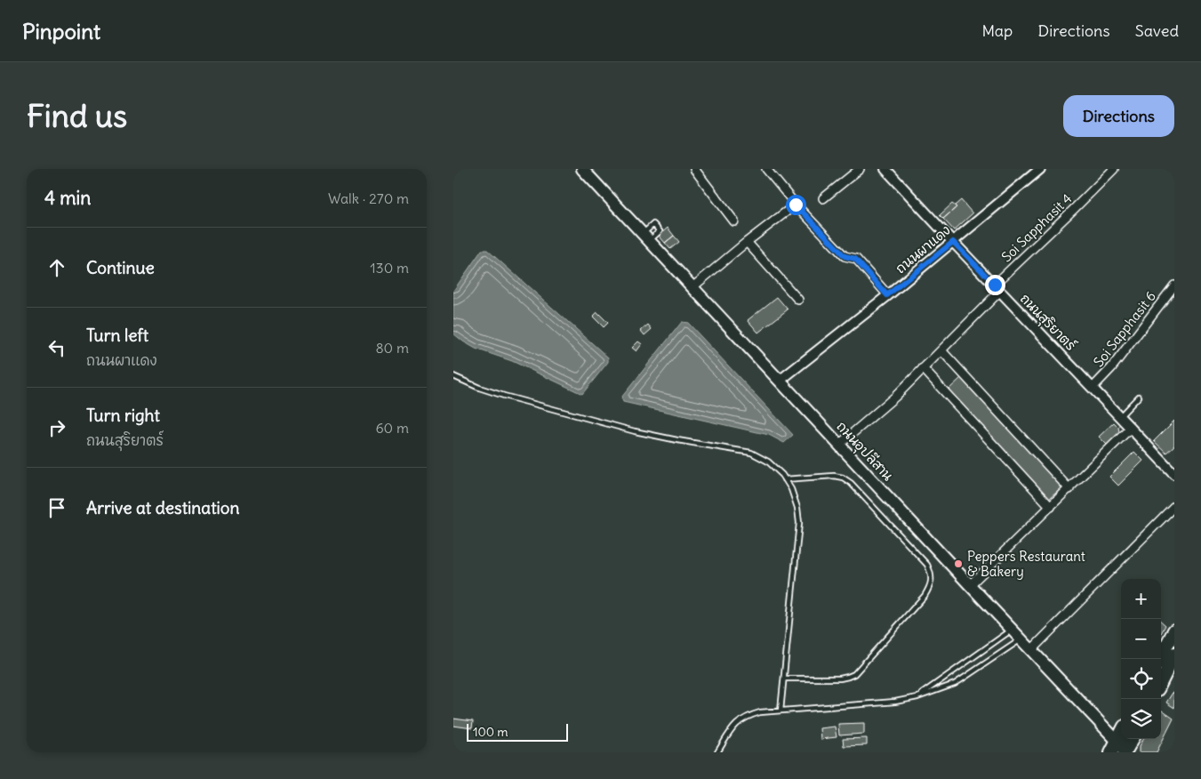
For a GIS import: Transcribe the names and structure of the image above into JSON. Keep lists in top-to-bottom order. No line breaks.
{"streets":{"main road":["ถนนอุปลีสาน"],"street":["Soi Sapphasit 4","ถนนผาแดง","ถนนสุริยาตร์","Soi Sapphasit 6"]},"crossings":[["Soi Sapphasit 4","ถนนสุริยาตร์"],["Soi Sapphasit 4","ถนนอุปลีสาน"],["ถนนผาแดง","ถนนสุริยาตร์"],["ถนนผาแดง","ถนนอุปลีสาน"],["ถนนสุริยาตร์","Soi Sapphasit 6"]],"places":["Peppers Restaurant & Bakery"],"scale_bar":"100 m","page":{"header":"Pinpoint","nav":["Map","Directions","Saved"],"buttons":"Directions","title":"Find us","heading":["4 min","Walk · 270 m"],"list":[["Continue","130 m"],["Turn left","ถนนผาแดง","80 m"],["Turn right","ถนนสุริยาตร์","60 m"],"Arrive at destination"],"map_buttons":["+","−"],"scale":"100 m"}}
